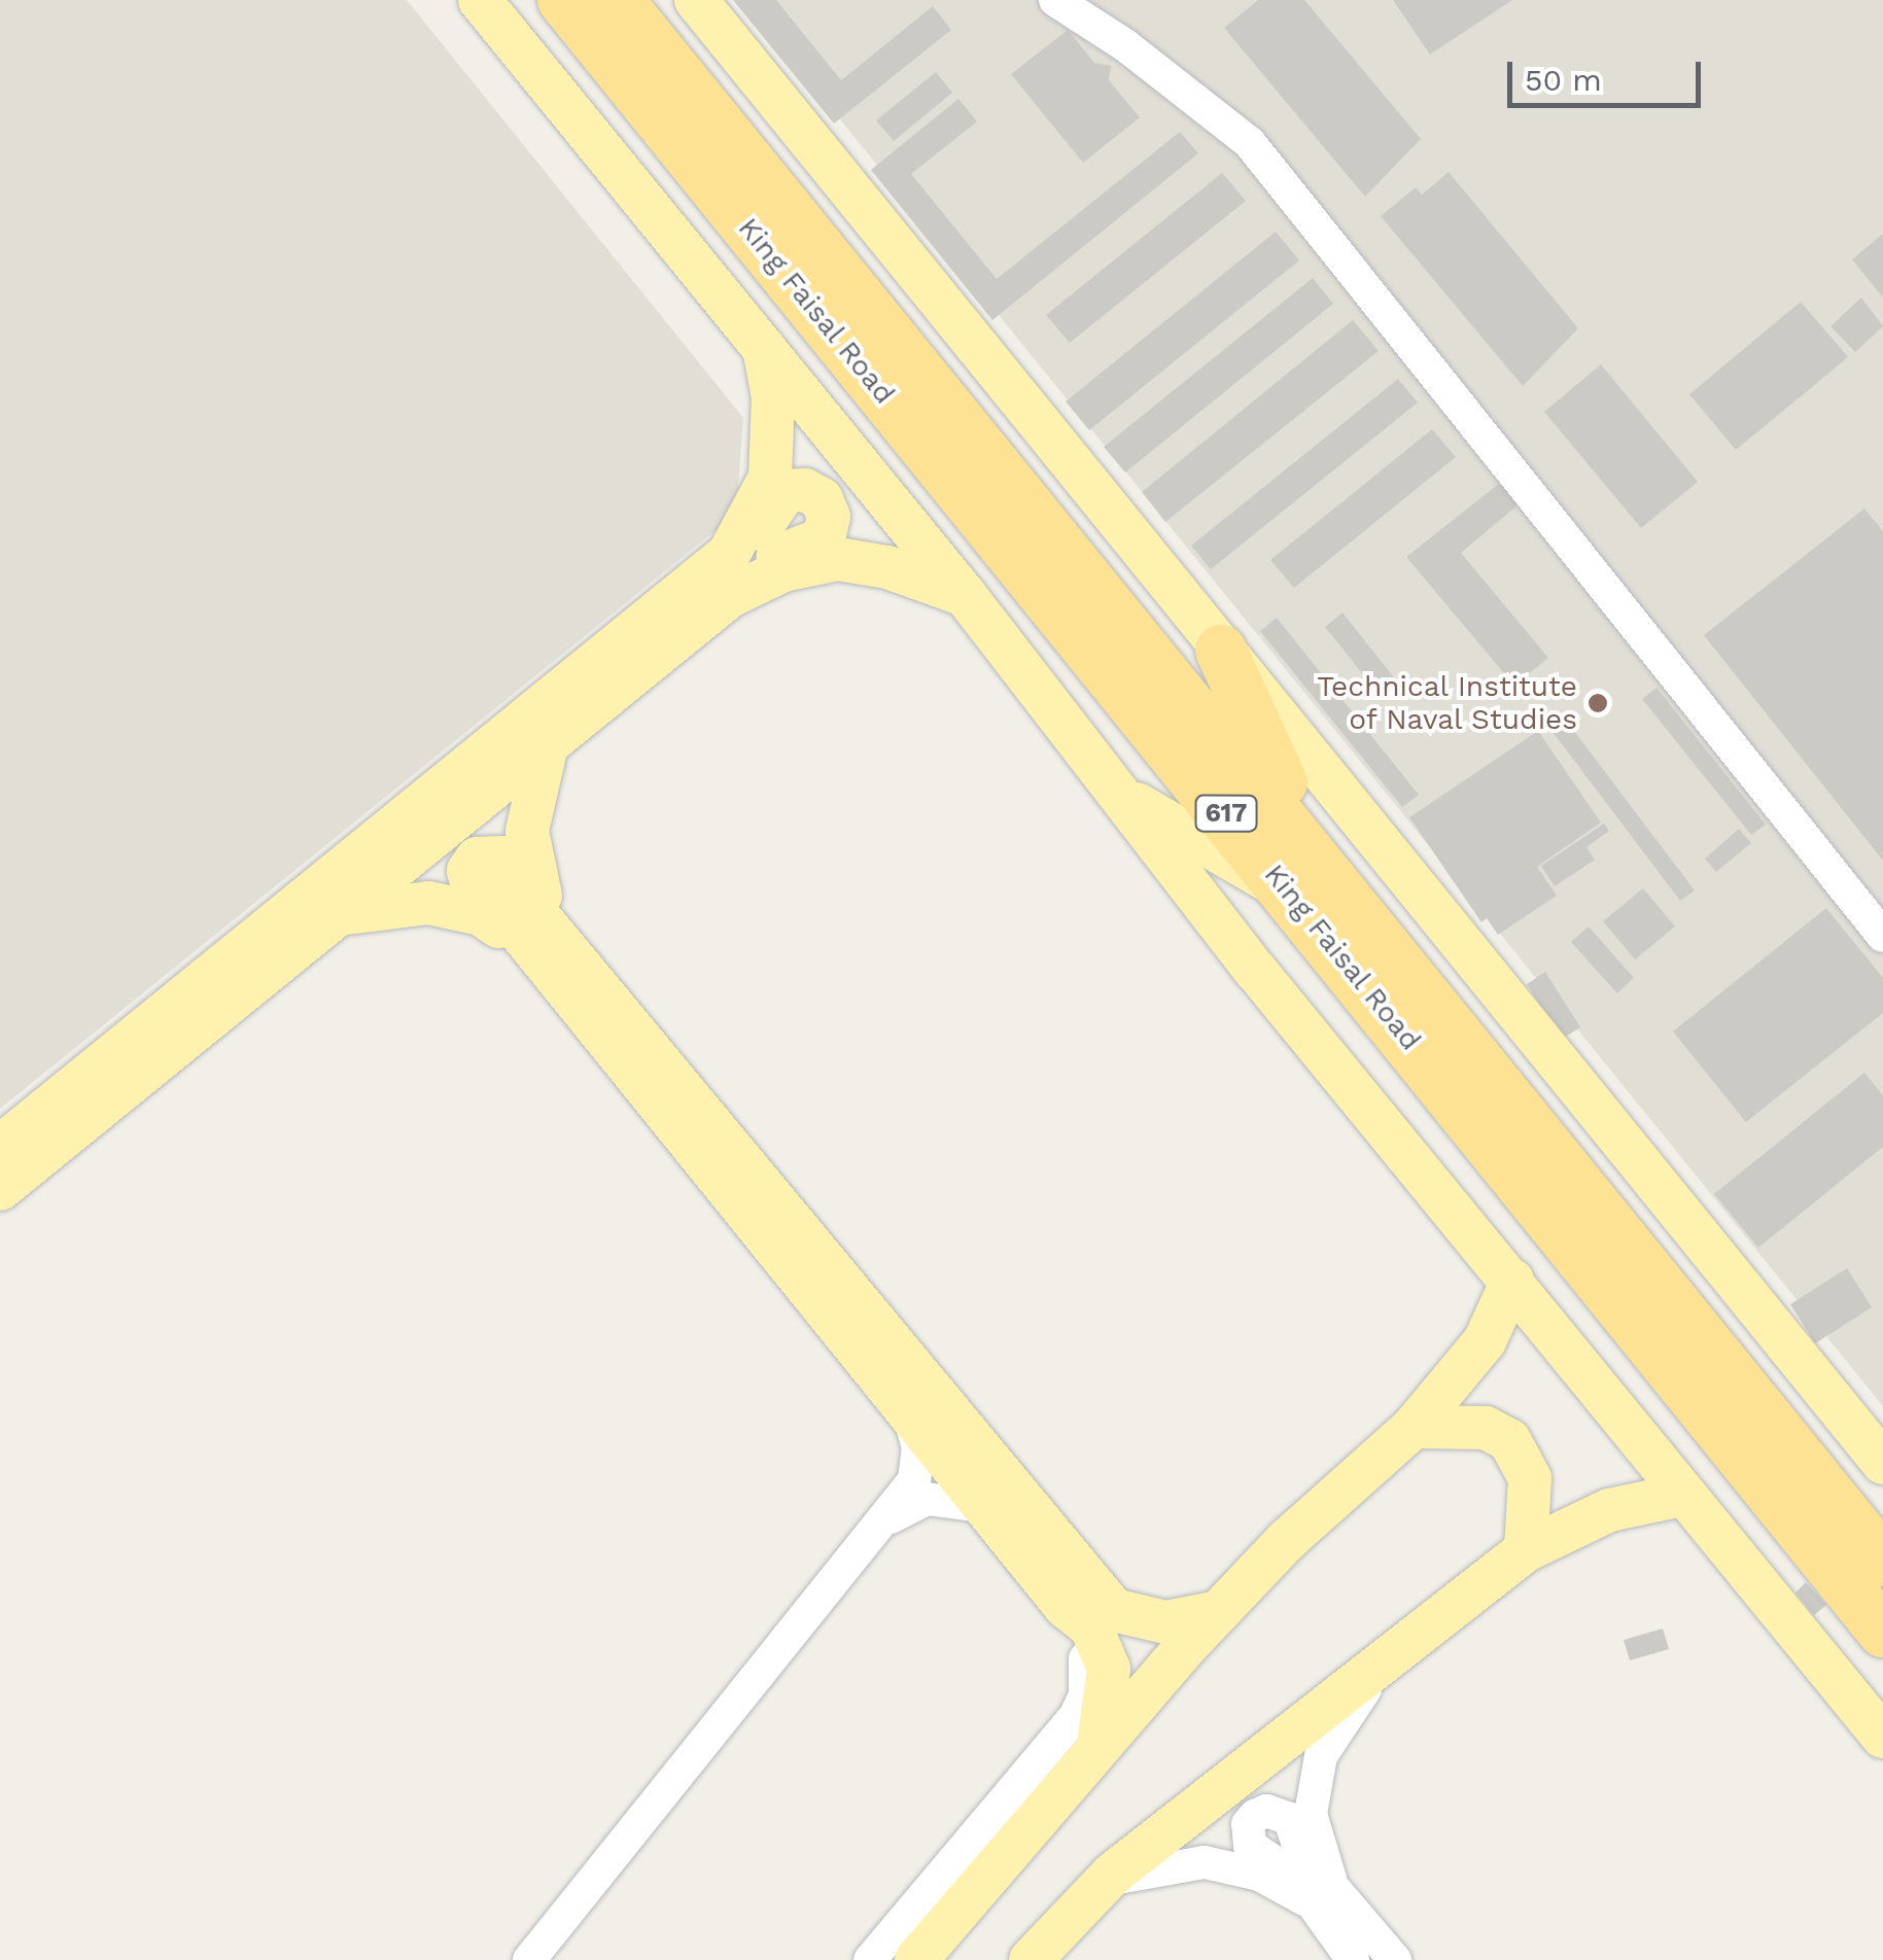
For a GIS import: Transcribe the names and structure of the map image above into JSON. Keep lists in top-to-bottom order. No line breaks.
{"streets":{"highway":["King Faisal Road","617"]},"places":["Technical Institute of Naval Studies"],"scale_bar":"50 m"}
